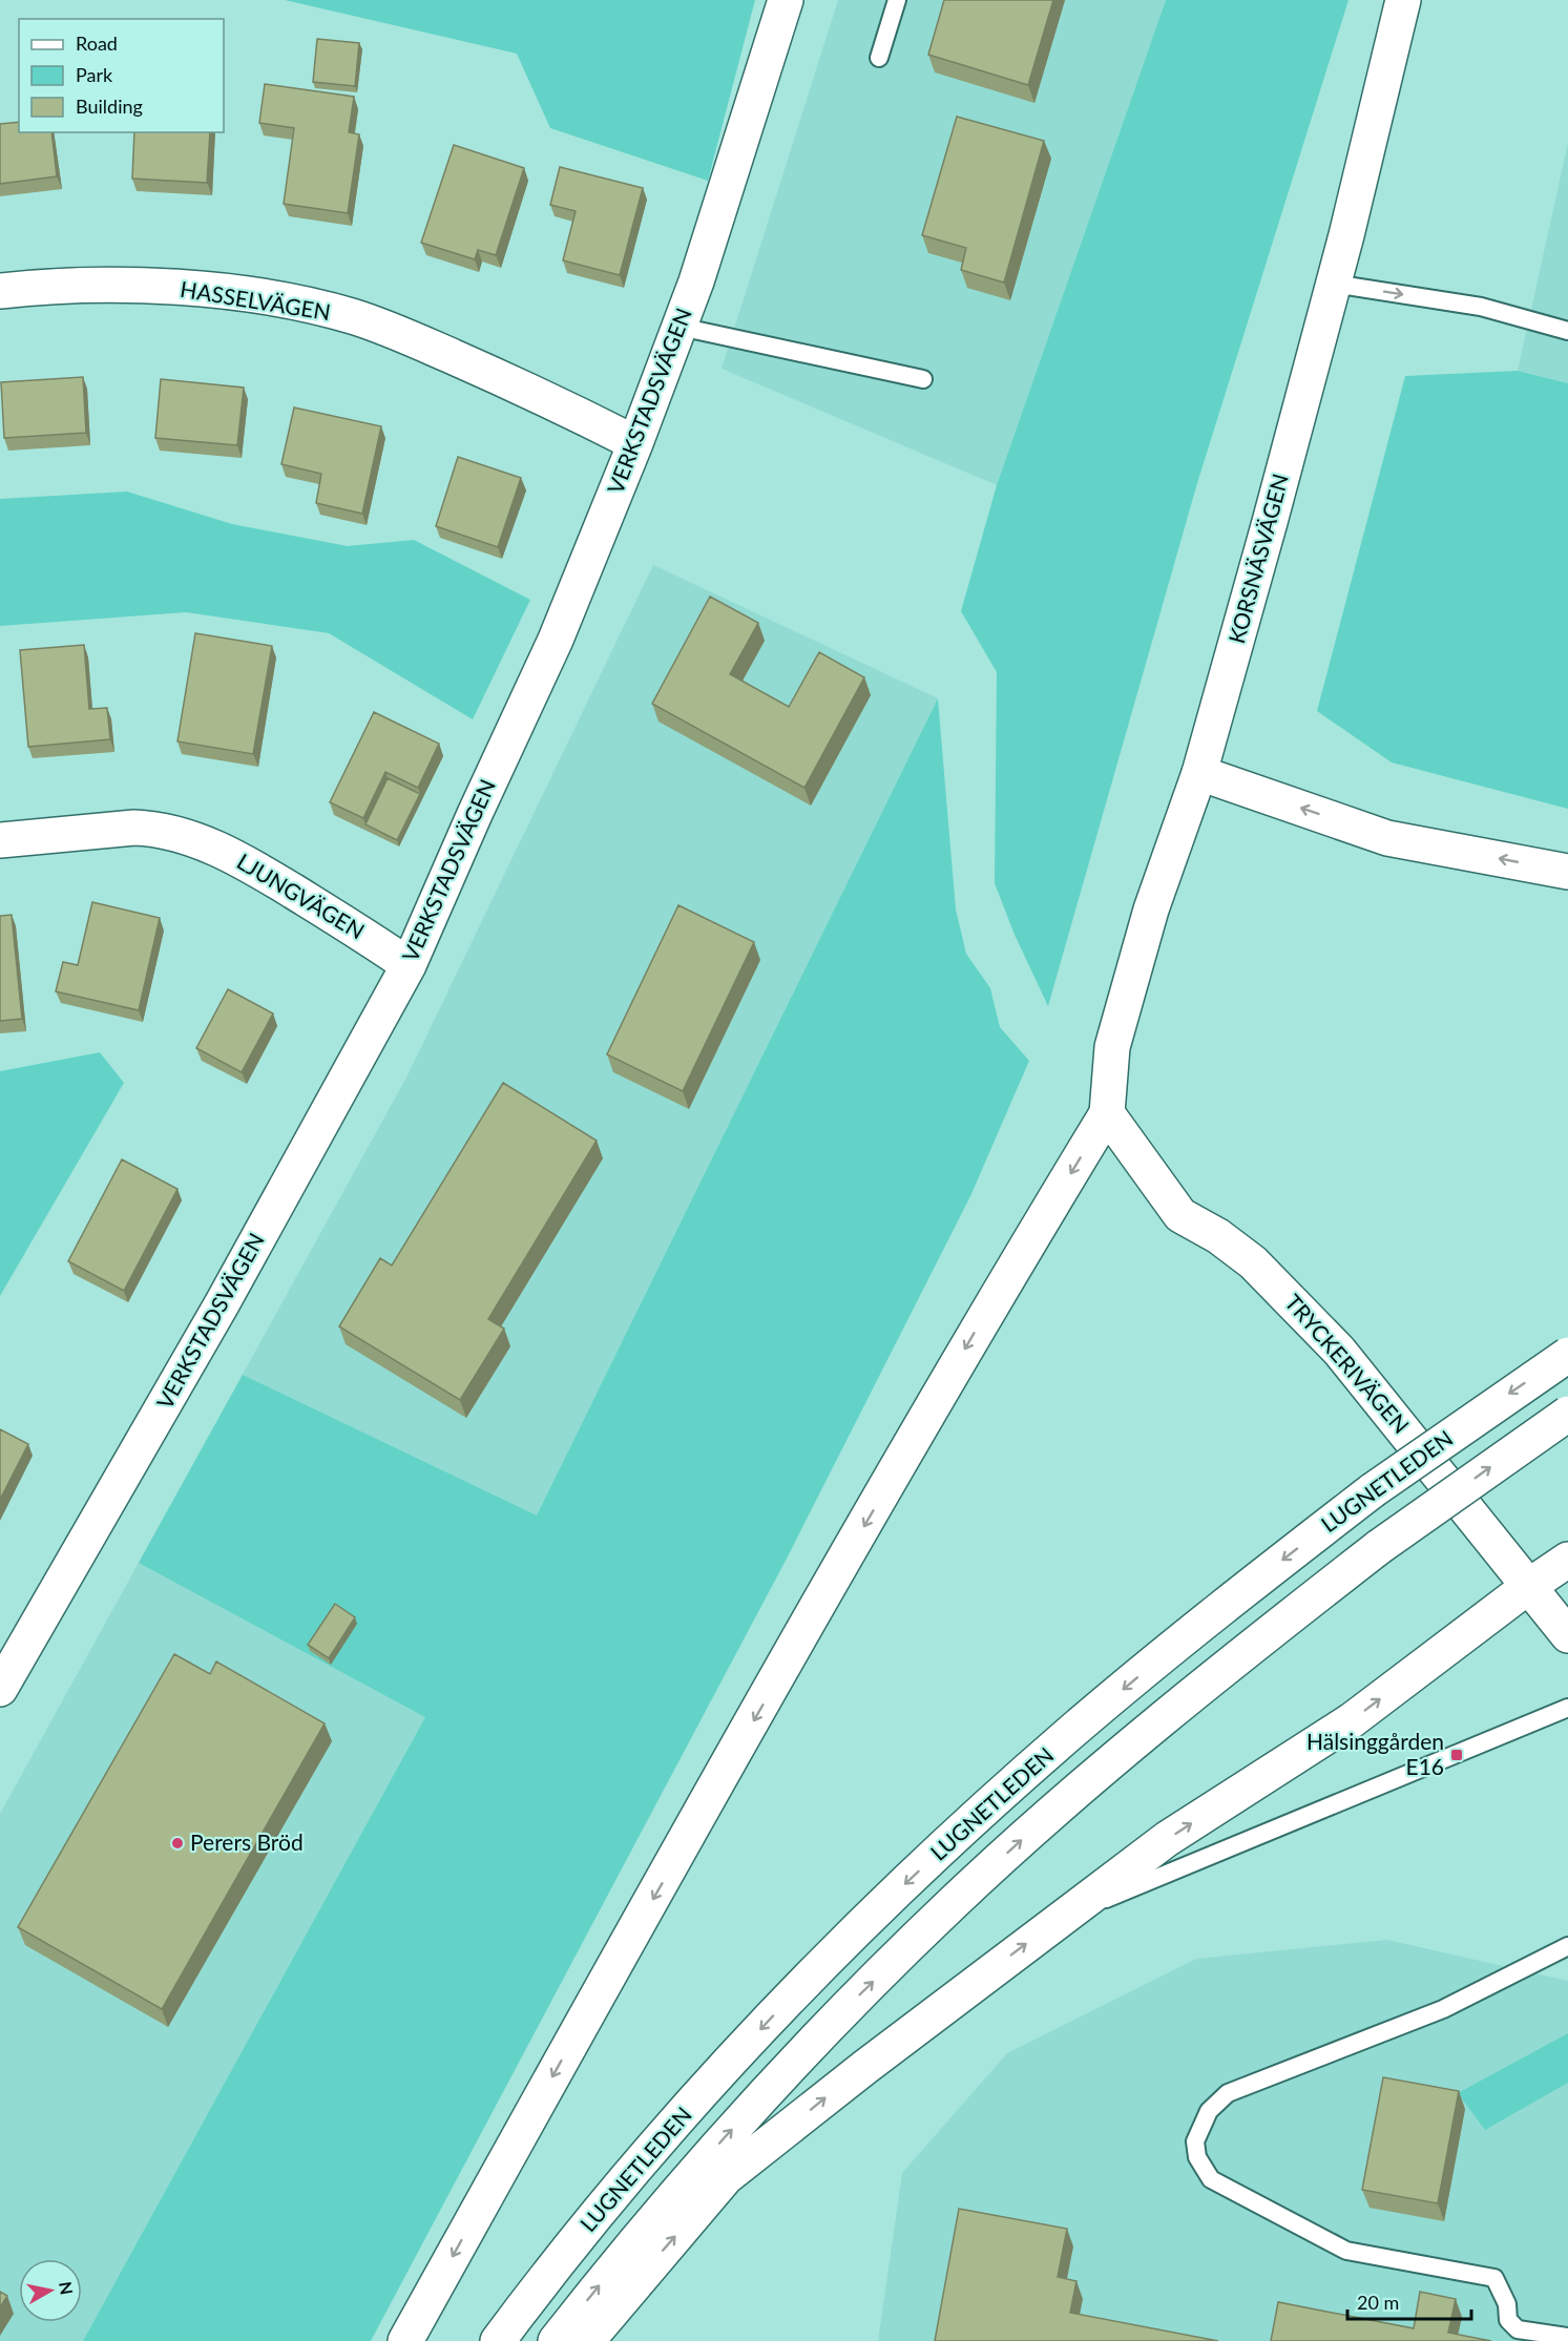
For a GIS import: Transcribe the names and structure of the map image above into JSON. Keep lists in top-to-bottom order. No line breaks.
{"streets":{"main road":["HASSELVÄGEN","VERKSTADSVÄGEN","KORSNÄSVÄGEN","LJUNGVÄGEN","TRYCKERIVÄGEN","LUGNETLEDEN"]},"crossings":[["HASSELVÄGEN","VERKSTADSVÄGEN"],["VERKSTADSVÄGEN","LJUNGVÄGEN"],["KORSNÄSVÄGEN","TRYCKERIVÄGEN"]],"places":{"transit":["Hälsinggården E16"],"other":["Perers Bröd"]},"legend":["Road","Park","Building"],"scale_bar":"20 m","north":"right"}
